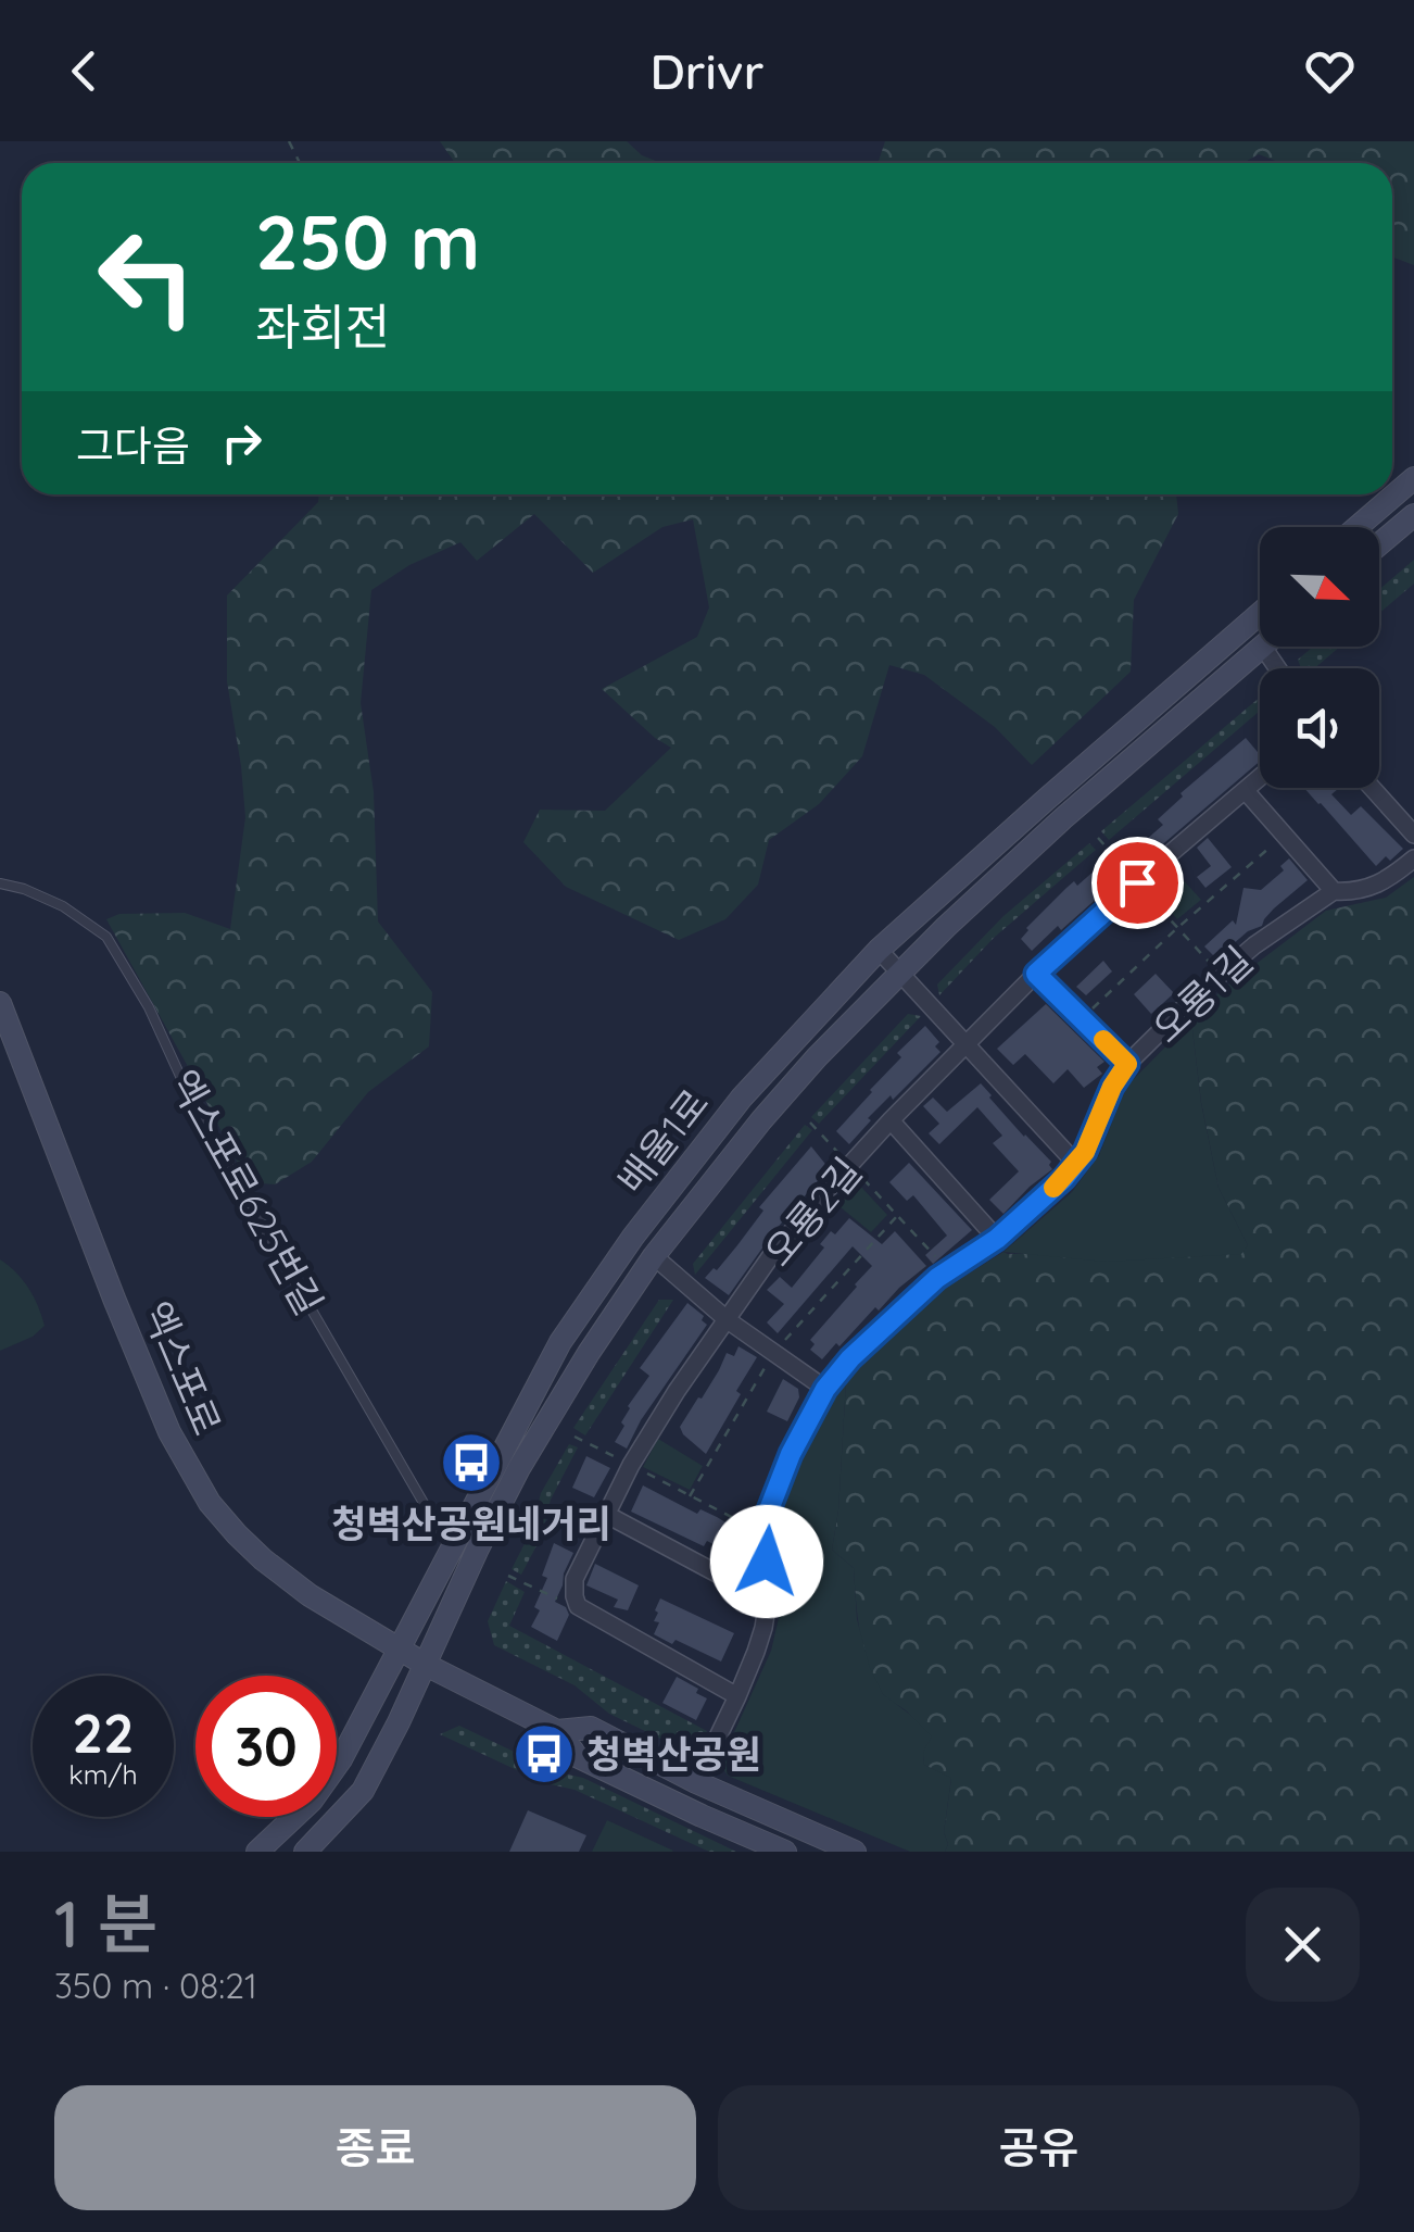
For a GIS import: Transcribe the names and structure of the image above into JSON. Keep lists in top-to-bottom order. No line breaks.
{"streets":{"main road":["배울1로","엑스포로"],"street":["오룡1길","오룡2길"],"lane":["엑스포로625번길"]},"crossings":[["배울1로","엑스포로625번길"],["배울1로","엑스포로"]],"places":{"bus stop":["청벽산공원네거리","청벽산공원"]},"north":"bottom right","page":{"header":"Drivr","turn":["250 m","좌회전"],"then":"그다음","speed":"22 km/h","limit":"30","heading":["1 분","350 m · 08:21"],"buttons":["종료","공유"]}}
